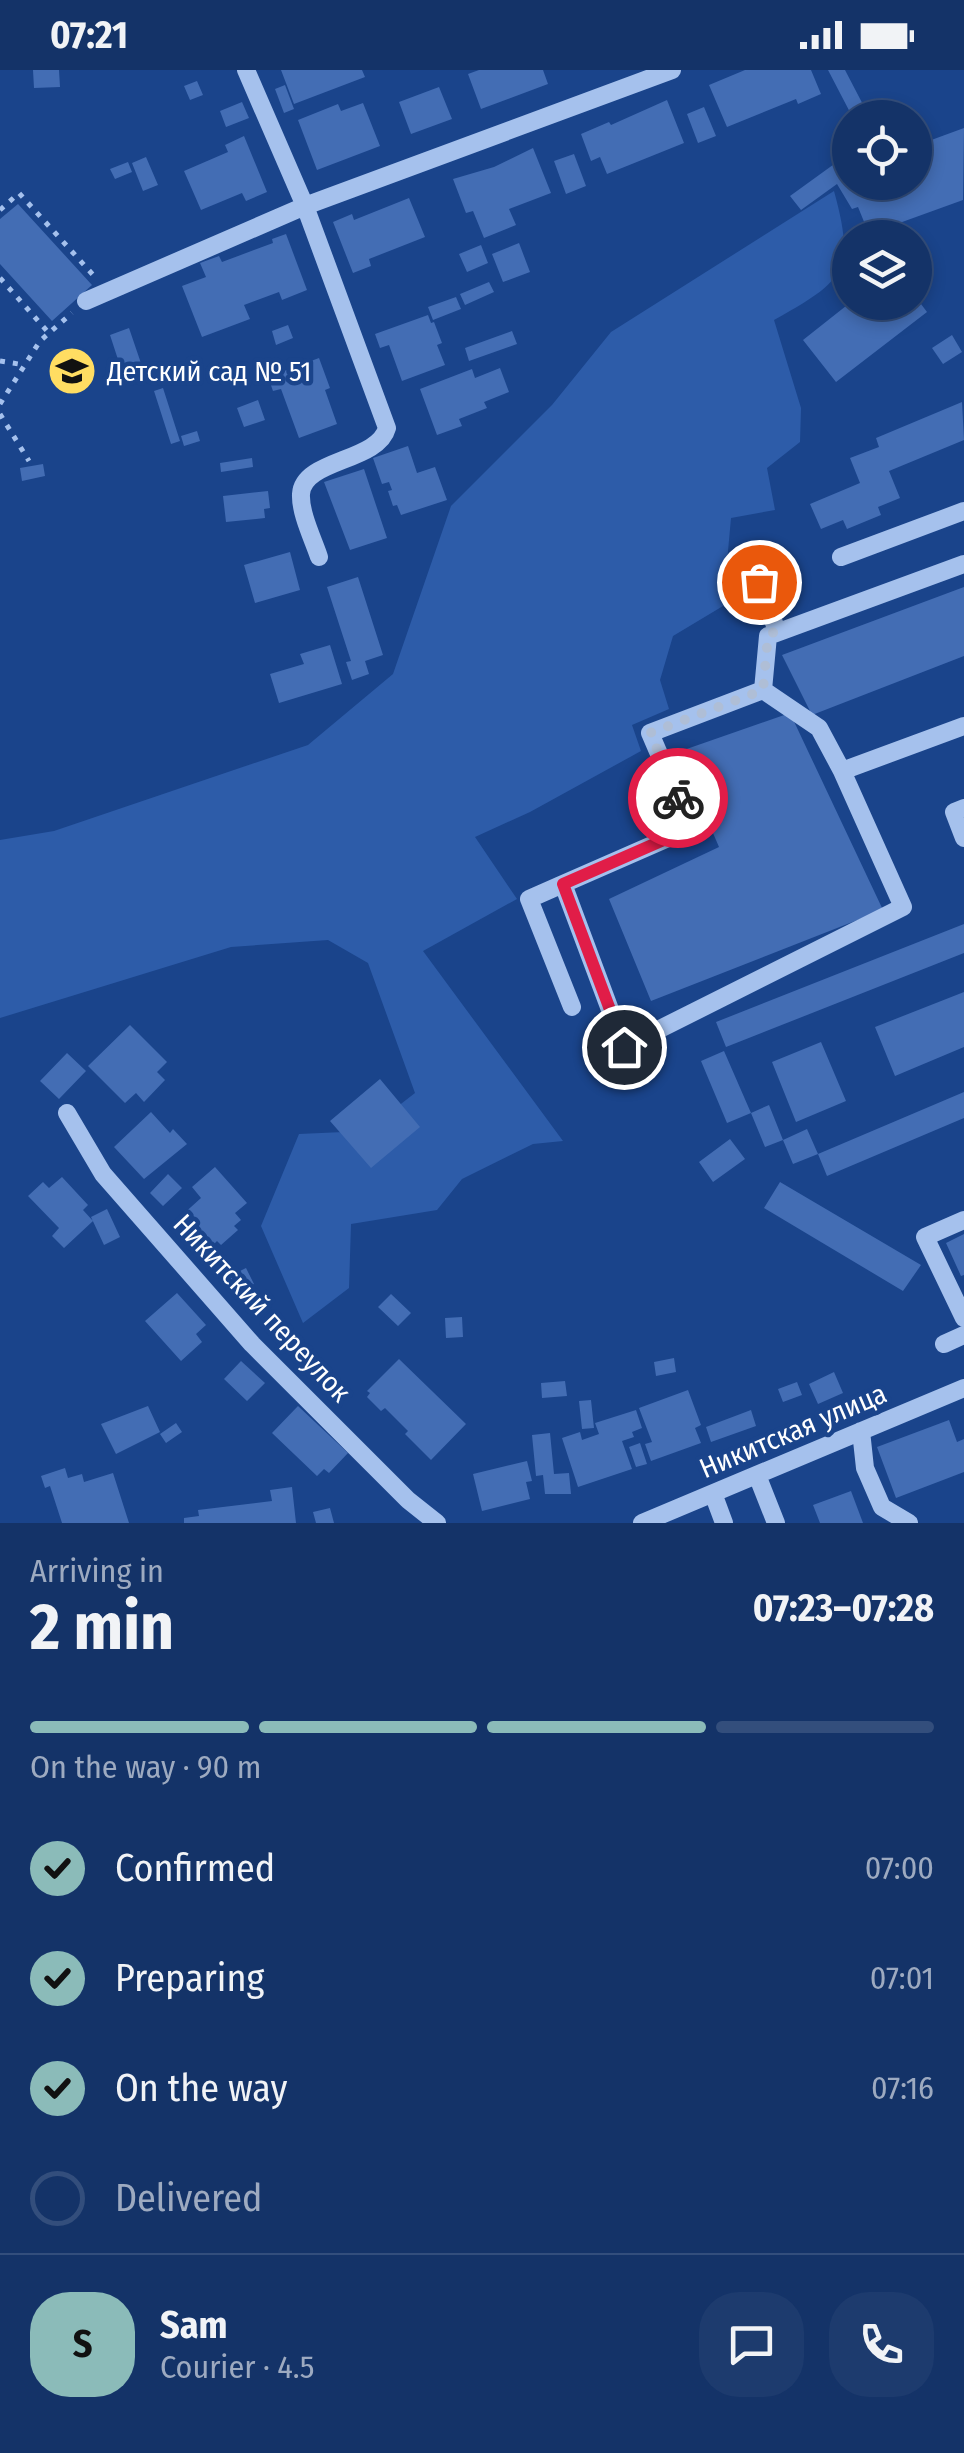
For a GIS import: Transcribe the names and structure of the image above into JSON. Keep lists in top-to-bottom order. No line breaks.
{"streets":{"street":["Никитский переулок","Никитская улица"]},"places":{"school or university":["Детский сад № 51"]},"page":{"status":"07:21","heading":["2 min","Arriving in","07:23–07:28"],"panel":["Sam","Courier · 4.5"],"bar":"On the way · 90 m","list":[["Confirmed","07:00"],["Preparing","07:01"],["On the way","07:16"],"Delivered"],"round":"S"}}
